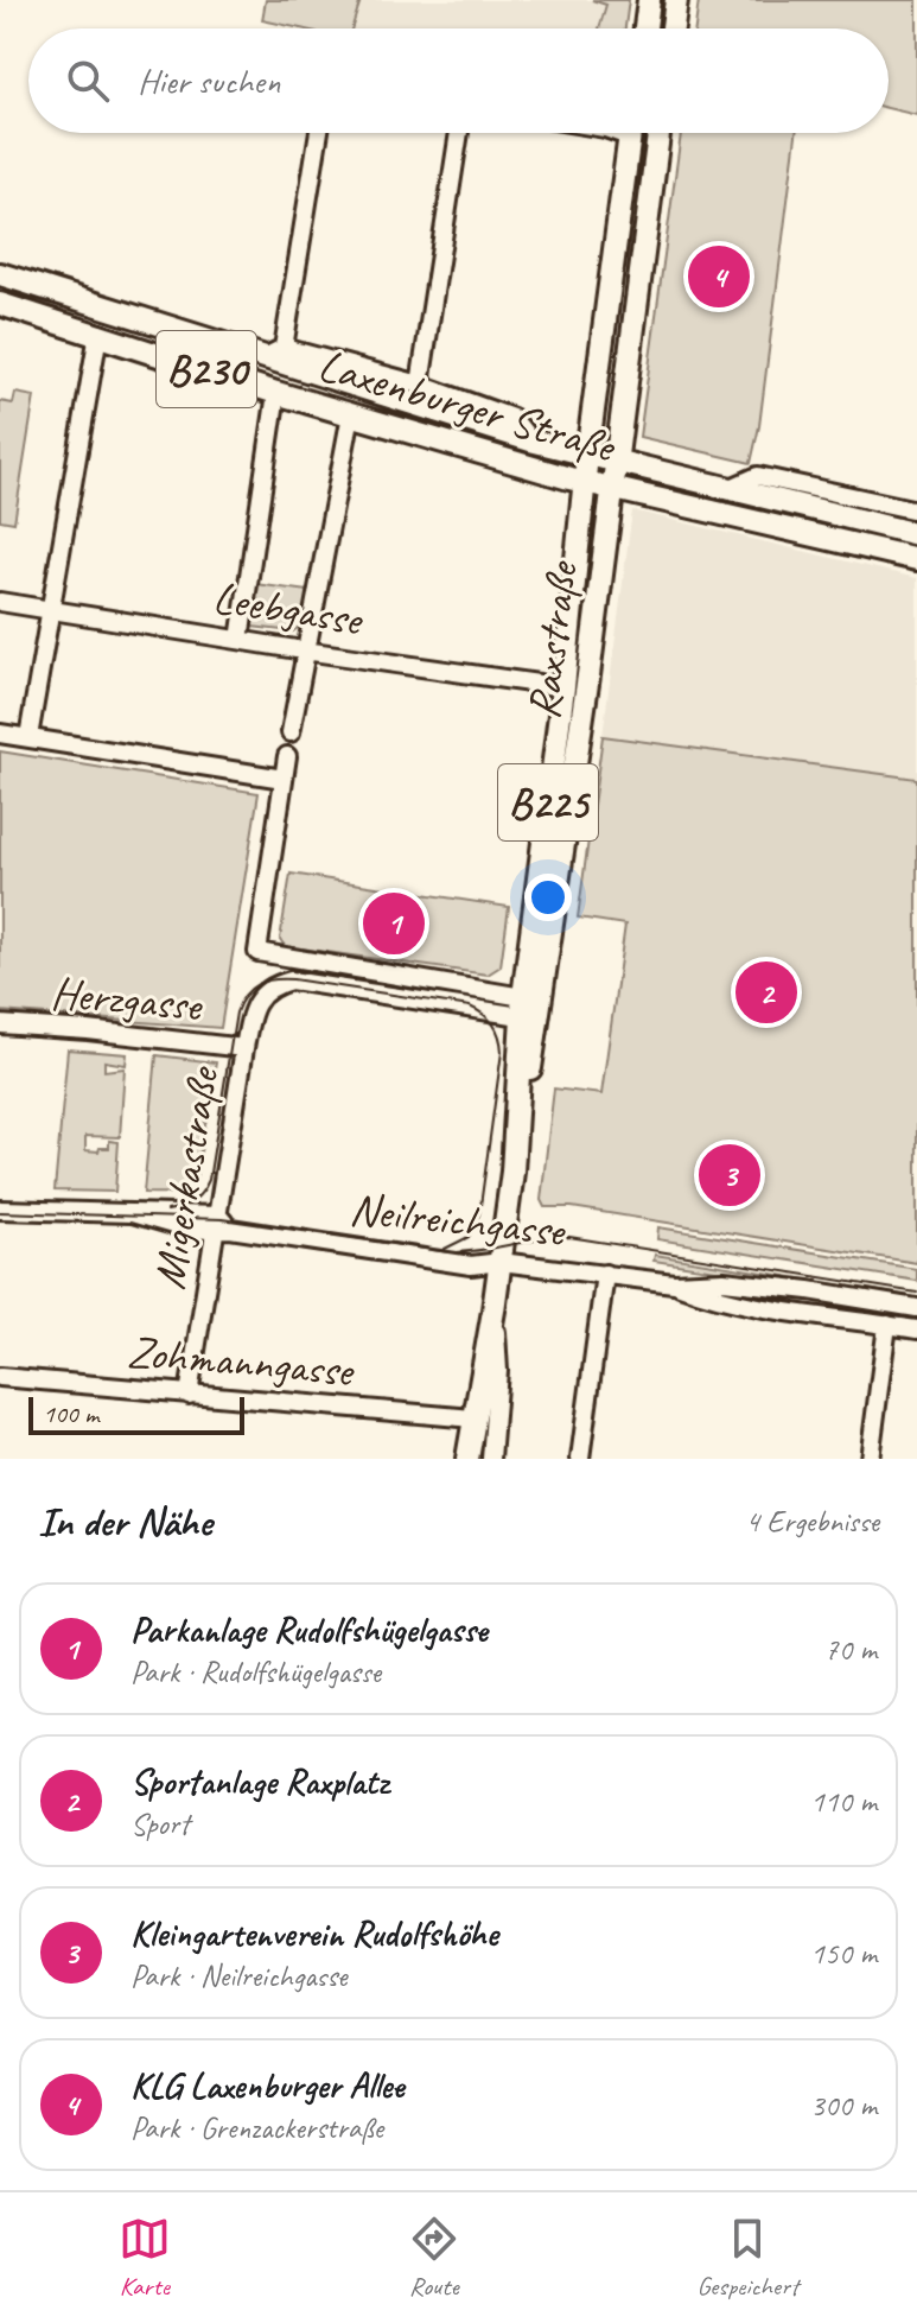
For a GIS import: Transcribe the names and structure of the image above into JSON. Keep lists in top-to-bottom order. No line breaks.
{"streets":{"main road":["B230","Laxenburger Straße","Raxstraße","B225"],"street":["Leebgasse","Herzgasse","Migerkastraße","Neilreichgasse","Zohmanngasse"]},"crossings":[["Laxenburger Straße","Raxstraße"],["Laxenburger Straße","B225"],["Leebgasse","Raxstraße"],["Raxstraße","B225"],["Raxstraße","Migerkastraße"],["Raxstraße","Neilreichgasse"],["Raxstraße","Zohmanngasse"],["Herzgasse","Migerkastraße"],["Migerkastraße","Neilreichgasse"],["Migerkastraße","Zohmanngasse"]],"scale_bar":"100 m","page":{"search":"Hier suchen","pins":["4","1","2","3"],"scale":"100 m","heading":["In der Nähe","4 Ergebnisse"],"list":[{"mark":"1","name":"Parkanlage Rudolfshügelgasse","note":"Park · Rudolfshügelgasse","value":"70 m"},{"mark":"2","name":"Sportanlage Raxplatz","note":"Sport","value":"110 m"},{"mark":"3","name":"Kleingartenverein Rudolfshöhe","note":"Park · Neilreichgasse","value":"150 m"},{"mark":"4","name":"KLG Laxenburger Allee","note":"Park · Grenzackerstraße","value":"300 m"}],"nav":["Karte","Route","Gespeichert"]}}
